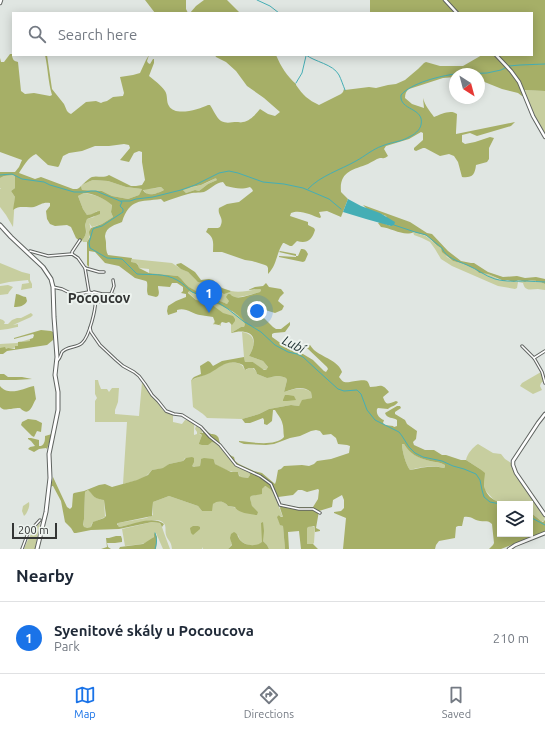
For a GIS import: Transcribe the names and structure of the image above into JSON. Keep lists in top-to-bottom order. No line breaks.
{"districts":["Pocoucov"],"water":["Lubí"],"scale_bar":"200 m","north":"bottom right","page":{"search":"Search here","pins":"1","scale":"200 m","heading":"Nearby","list":[{"mark":"1","name":"Syenitové skály u Pocoucova","note":"Park","value":"210 m"}],"nav":["Map","Directions","Saved"]}}
